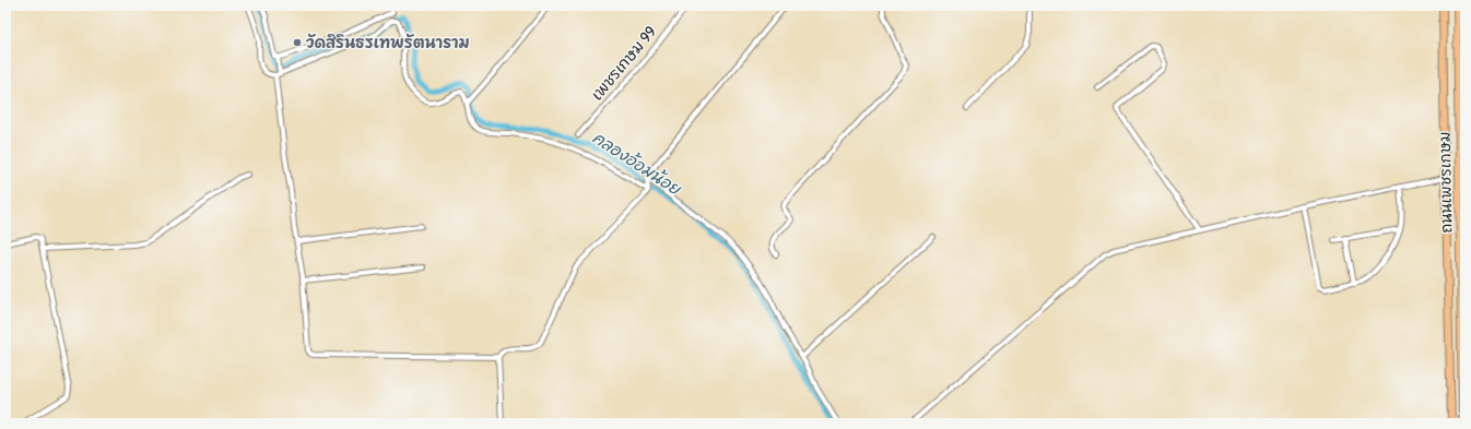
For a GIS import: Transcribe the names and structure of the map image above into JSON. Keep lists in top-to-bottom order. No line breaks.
{"streets":{"main road":["ถนนเพชรเกษม"],"street":["เพชรเกษม 99"]},"water":["คลองอ้อมน้อย"],"places":["วัดสิรินธรเทพรัตนาราม"]}
